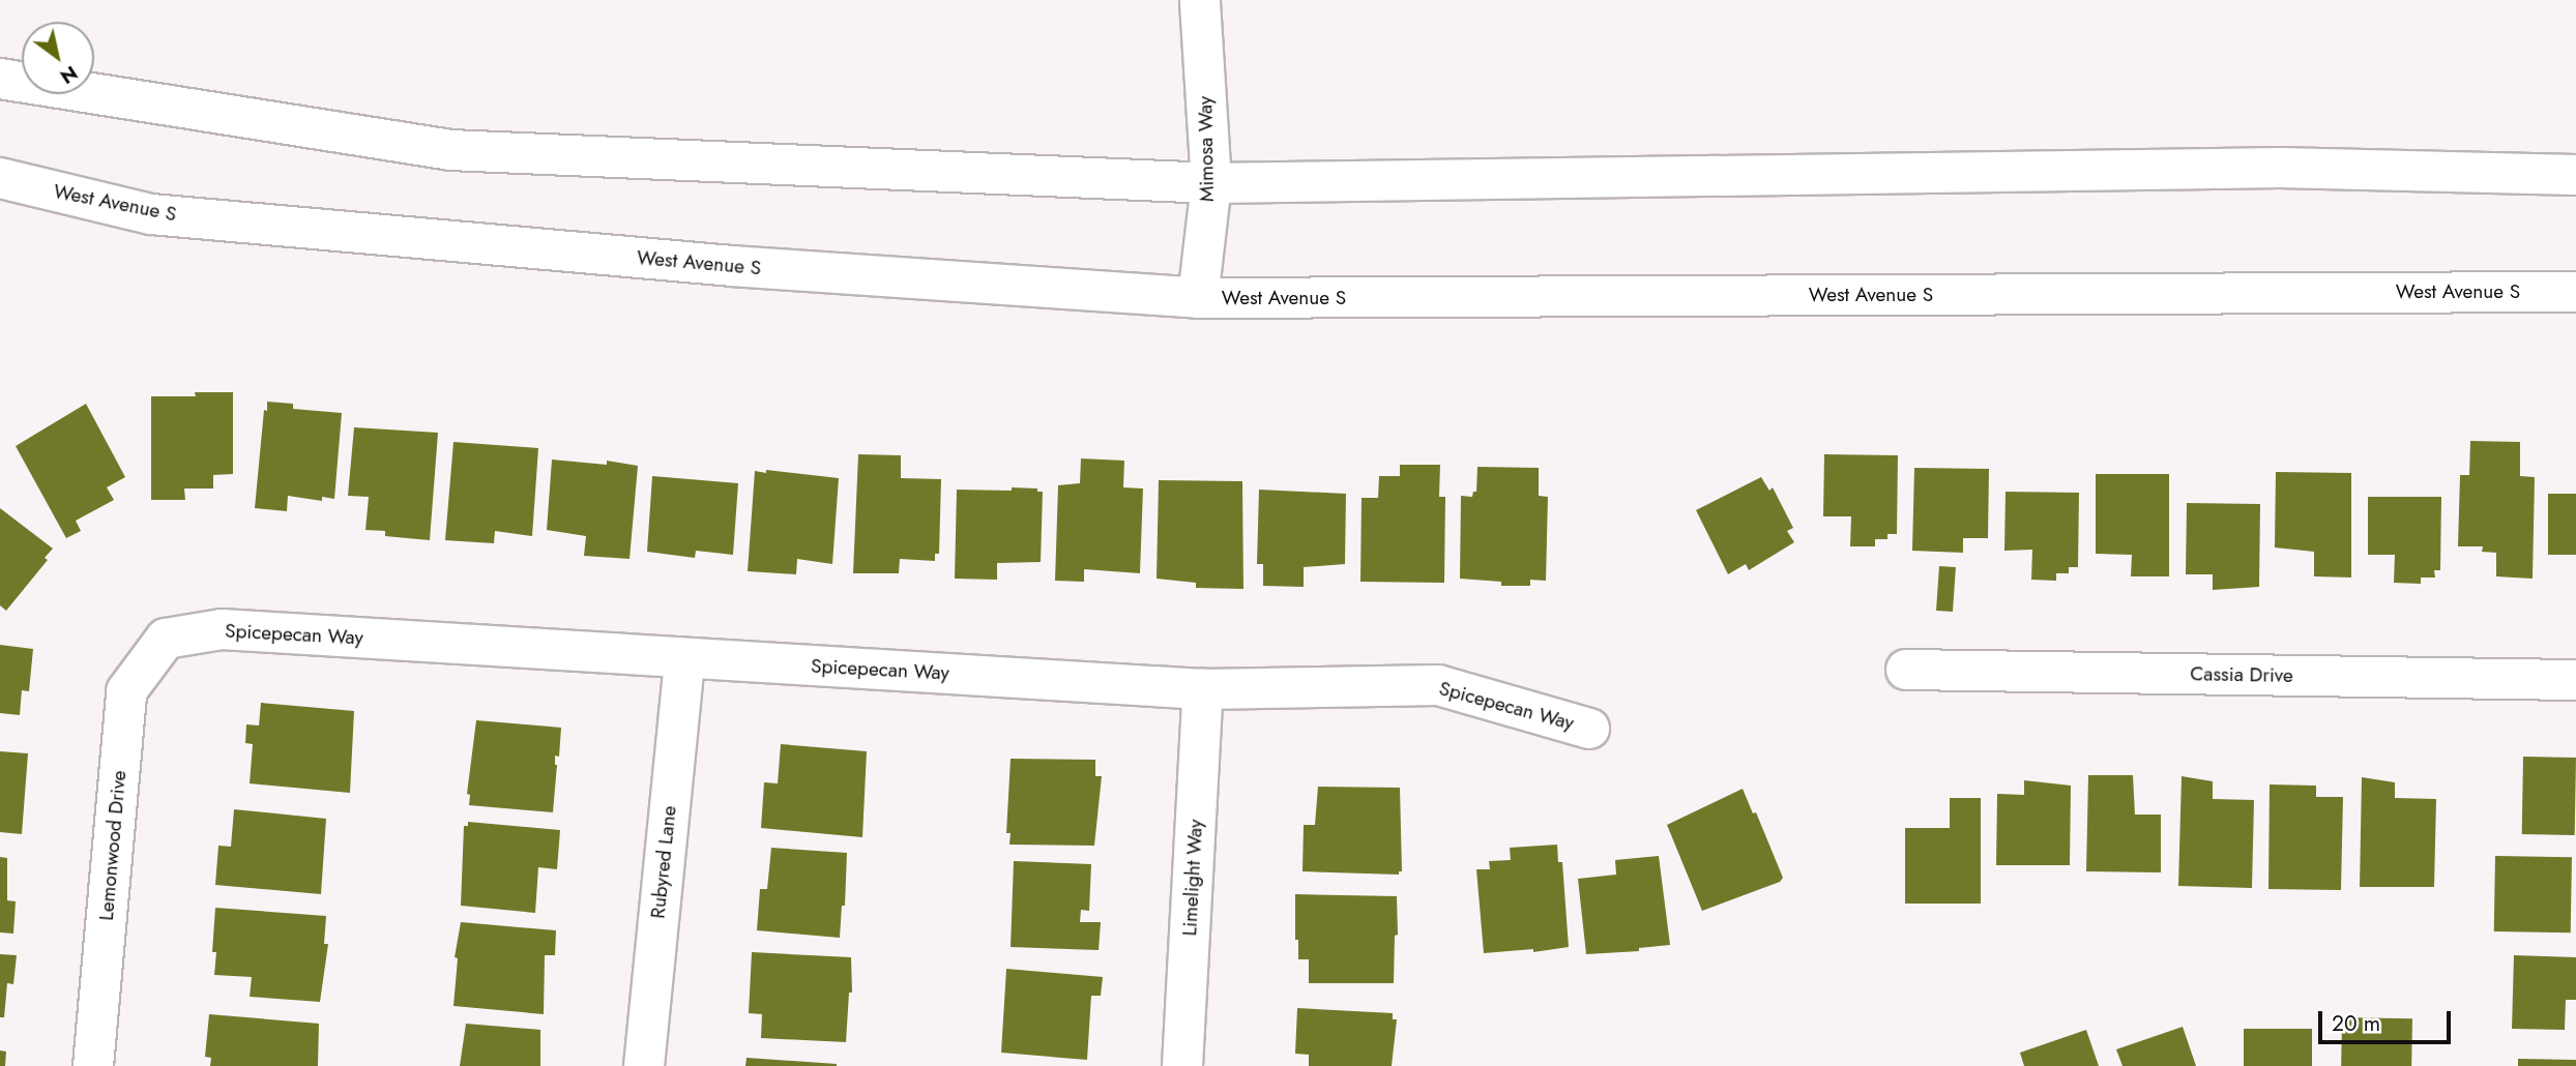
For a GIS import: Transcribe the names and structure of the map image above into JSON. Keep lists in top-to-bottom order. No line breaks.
{"streets":{"street":["Mimosa Way","West Avenue S","Spicepecan Way","Cassia Drive","Lemonwood Drive","Rubyred Lane","Limelight Way"]},"crossings":[["Mimosa Way","West Avenue S"],["Spicepecan Way","Lemonwood Drive"],["Spicepecan Way","Rubyred Lane"],["Spicepecan Way","Limelight Way"]],"scale_bar":"20 m","north":"bottom right"}
